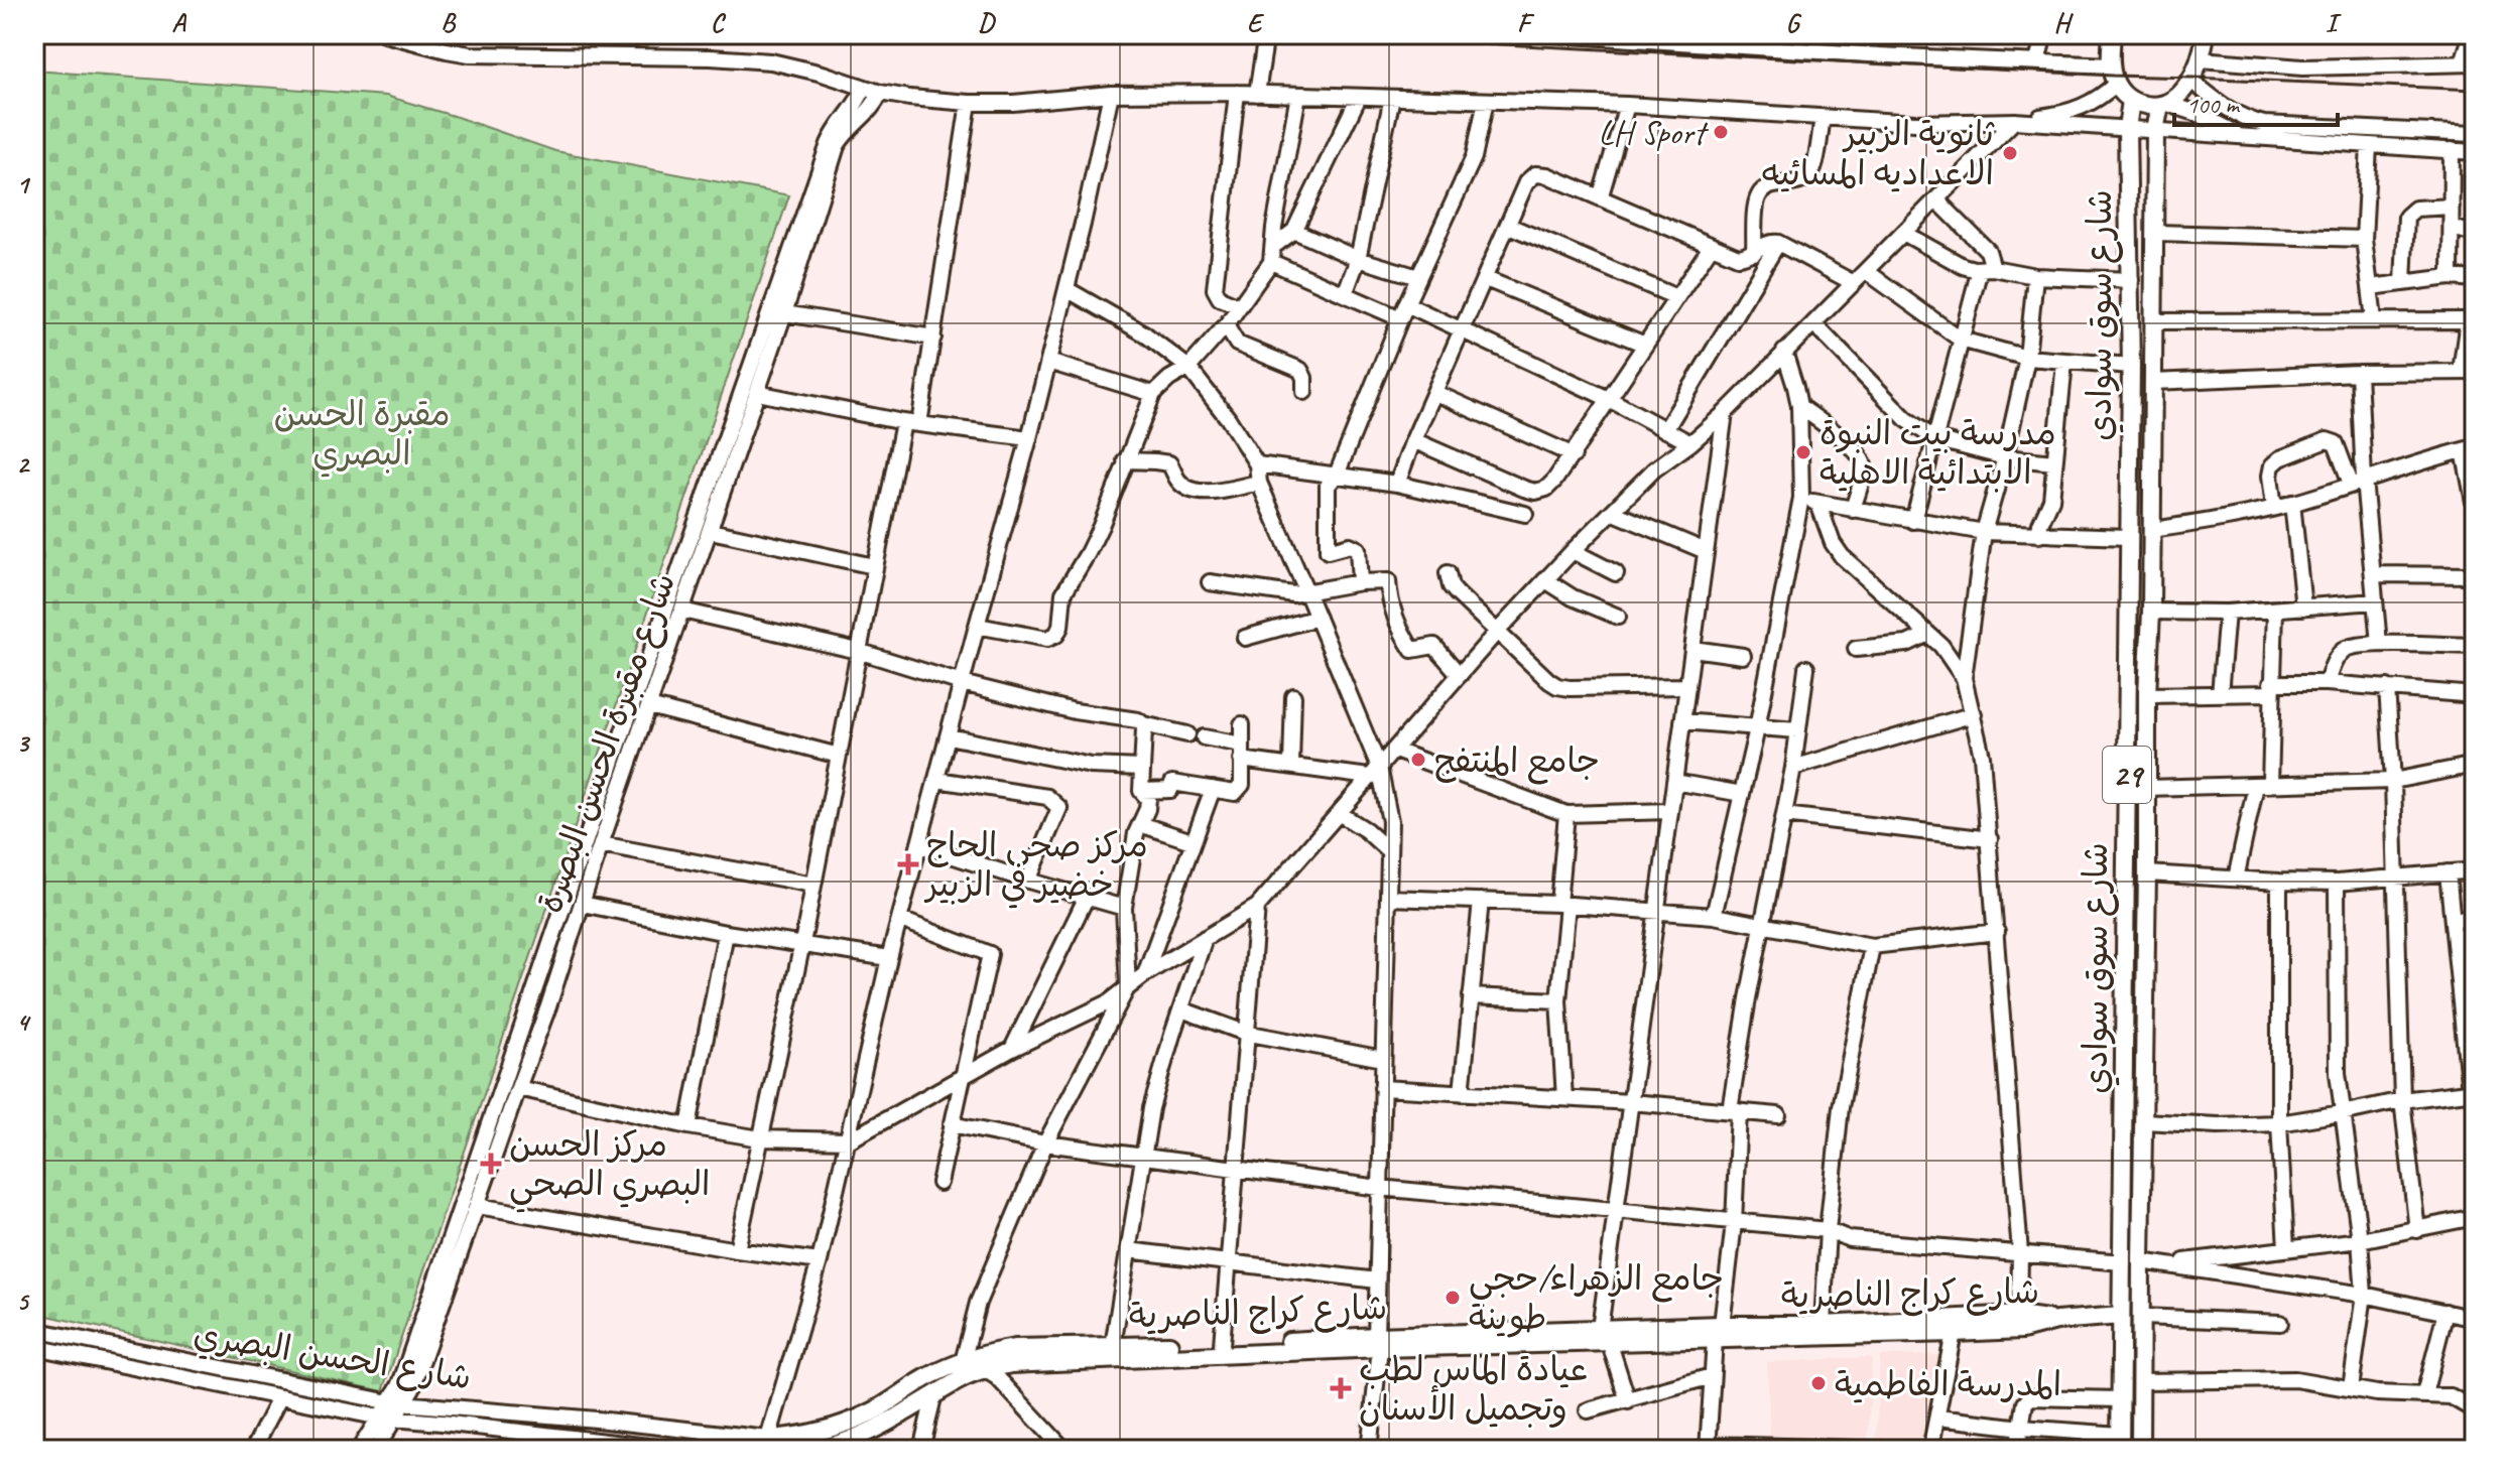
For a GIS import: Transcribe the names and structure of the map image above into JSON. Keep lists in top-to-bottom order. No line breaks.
{"streets":{"main road":["شارع سوق سوادي","29","شارع كراج الناصرية"],"street":["شارع مقبرة الحسن البصرة","شارع الحسن البصري"]},"crossings":[["شارع مقبرة الحسن البصرة","شارع الحسن البصري"],["شارع كراج الناصرية","شارع الحسن البصري"]],"parks":["مقبرة الحسن البصري"],"places":{"other":["LH Sport","ثانوية الزبير الاعداديه المسائيه","مدرسة بيت النبوة الابتدائية الاهلية","جامع المنتفج","جامع الزهراء/حجي طوينة","المدرسة الفاطمية"],"health":["مركز صحي الحاج خضير في الزبير","مركز الحسن البصري الصحي","عيادة الماس لطب وتجميل الأسنان"]},"scale_bar":"100 m","grid":{"columns":["A","B","C","D","E","F","G","H","I"],"rows":["1","2","3","4","5"]}}
